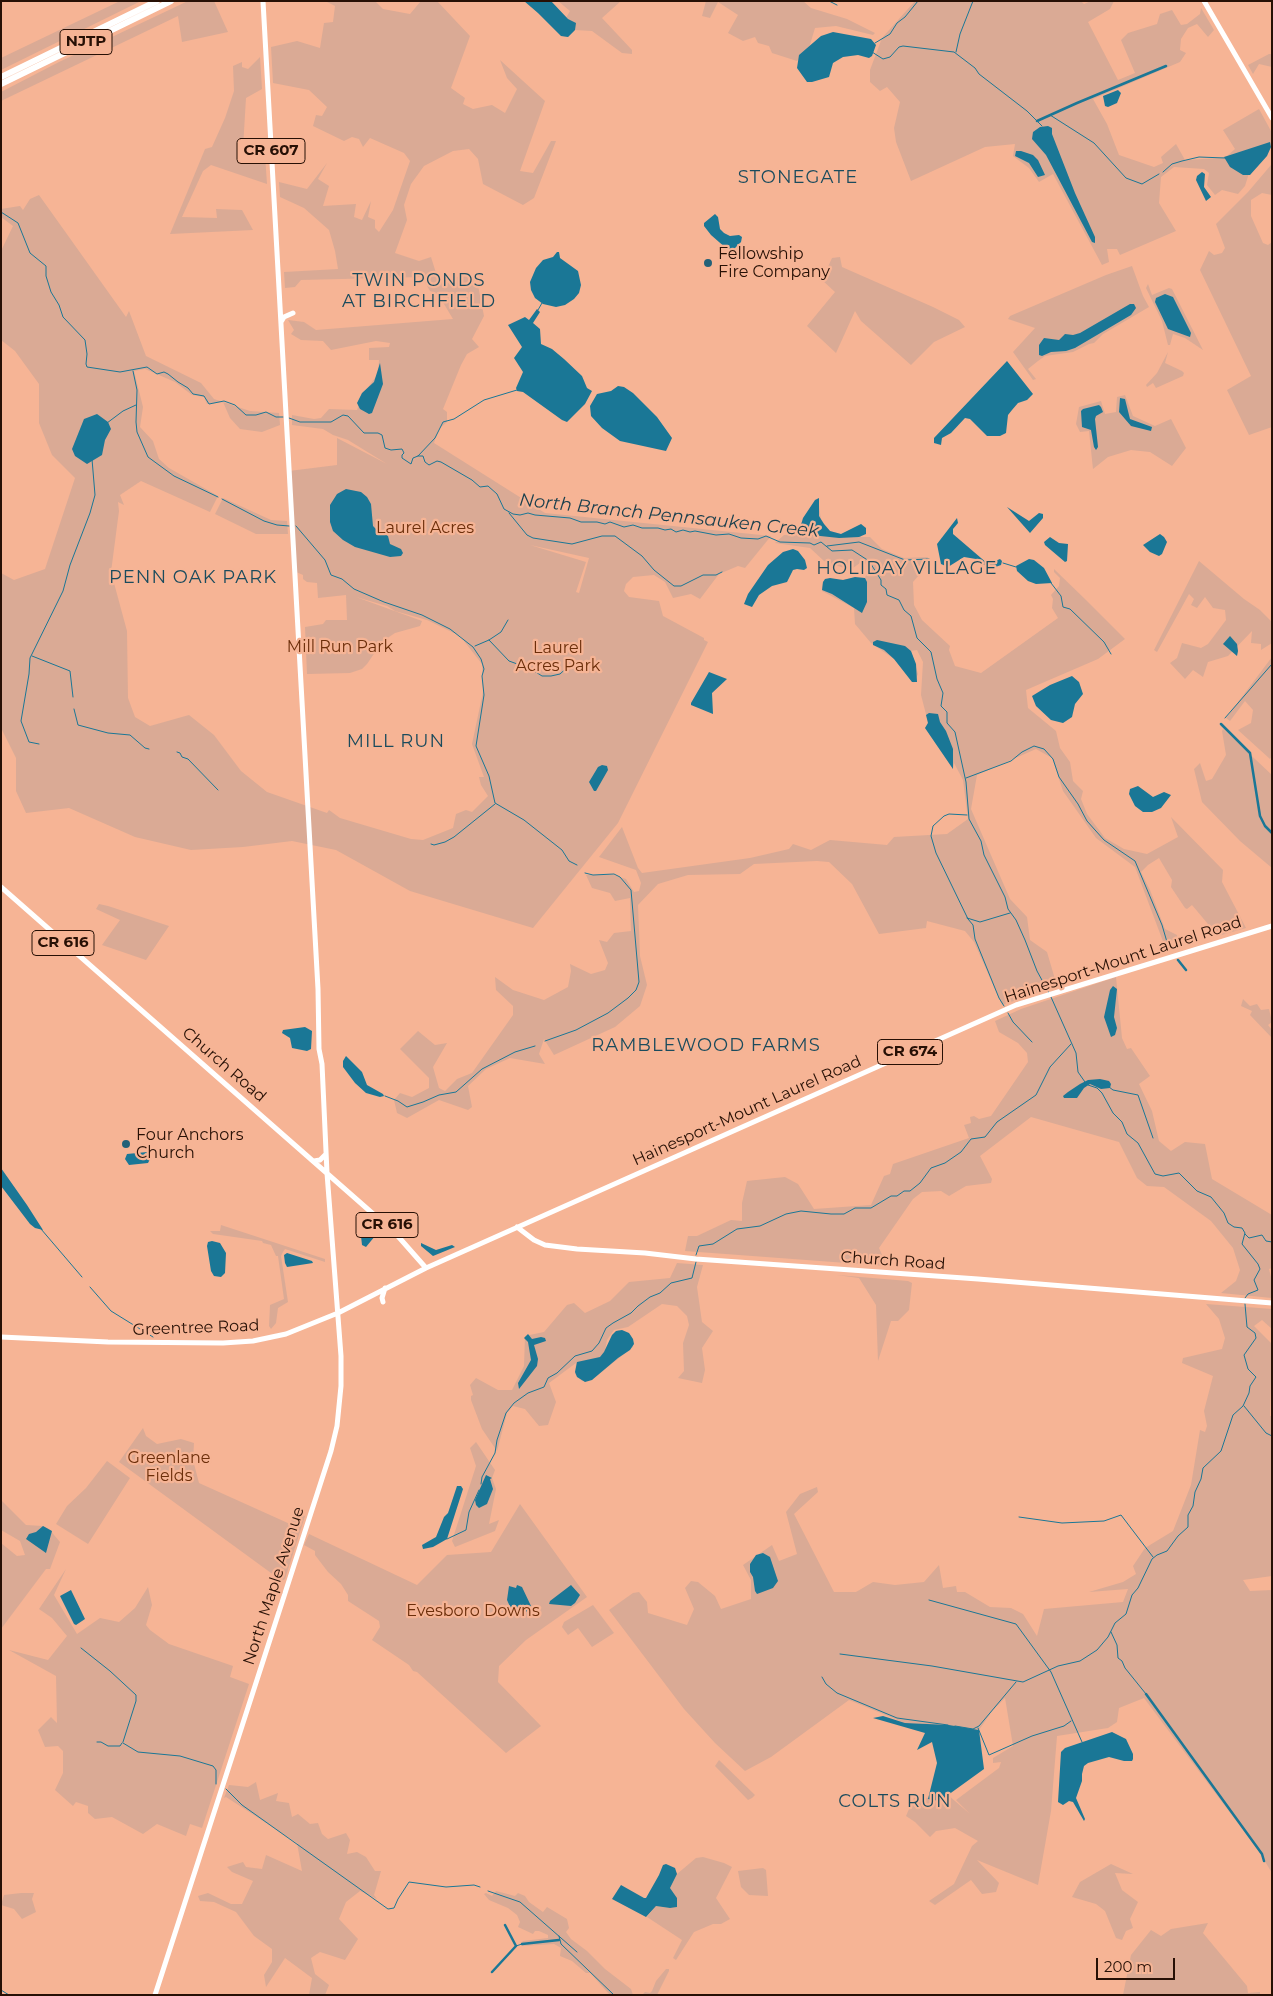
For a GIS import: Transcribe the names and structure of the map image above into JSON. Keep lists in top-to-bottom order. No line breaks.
{"streets":{"highway":["NJTP"],"main road":["CR 607","CR 616","Hainesport-Mount Laurel Road","CR 674","Church Road","Greentree Road","North Maple Avenue"]},"crossings":[["Hainesport-Mount Laurel Road","Church Road"],["Hainesport-Mount Laurel Road","Greentree Road"],["Church Road","Greentree Road"],["Church Road","North Maple Avenue"],["Greentree Road","North Maple Avenue"]],"districts":["STONEGATE","TWIN PONDS AT BIRCHFIELD","HOLIDAY VILLAGE","PENN OAK PARK","MILL RUN","RAMBLEWOOD FARMS","COLTS RUN"],"water":["North Branch Pennsauken Creek"],"parks":["Laurel Acres","Mill Run Park","Laurel Acres Park","Greenlane Fields","Evesboro Downs"],"places":["Fellowship Fire Company","Four Anchors Church"],"scale_bar":"200 m"}
